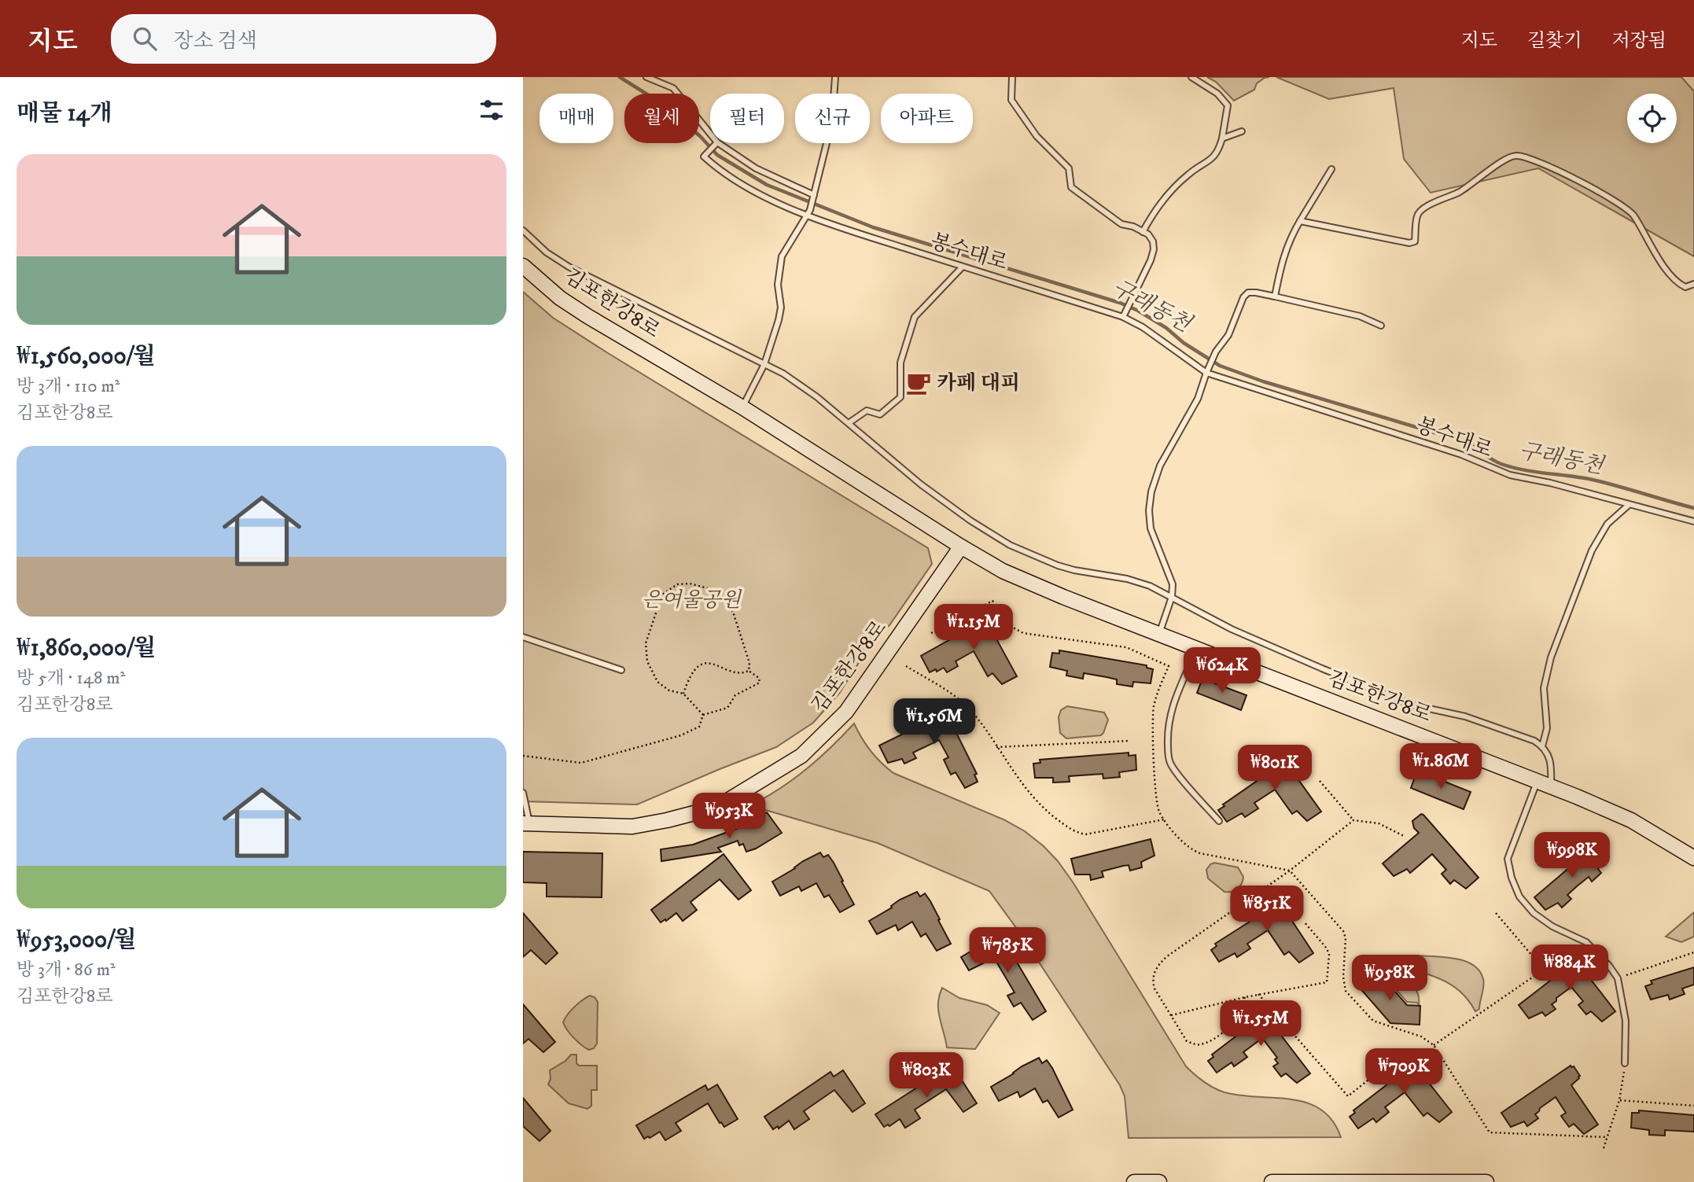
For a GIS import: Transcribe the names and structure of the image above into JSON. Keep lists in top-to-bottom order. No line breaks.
{"streets":{"street":["김포한강8로"],"lane":["봉수대로"]},"water":["구래동천"],"parks":["은여울공원"],"places":{"cafe":["카페 대피"]},"page":{"header":"지도","search":"장소 검색","nav":["지도","길찾기","저장됨"],"heading":"매물 14개","chip":["매매","월세","필터","신규","아파트"],"list":[{"name":"₩1,560,000/월","note":"방 3개 · 110 m² · 김포한강8로"},{"name":"₩1,860,000/월","note":"방 5개 · 148 m² · 김포한강8로"},{"name":"₩953,000/월","note":"방 3개 · 86 m² · 김포한강8로"}],"price":["₩1.15M","₩624K","₩1.56M","₩1.86M","₩801K","₩953K","₩998K","₩851K","₩785K","₩884K","₩958K","₩1.55M","₩709K","₩803K"]}}
